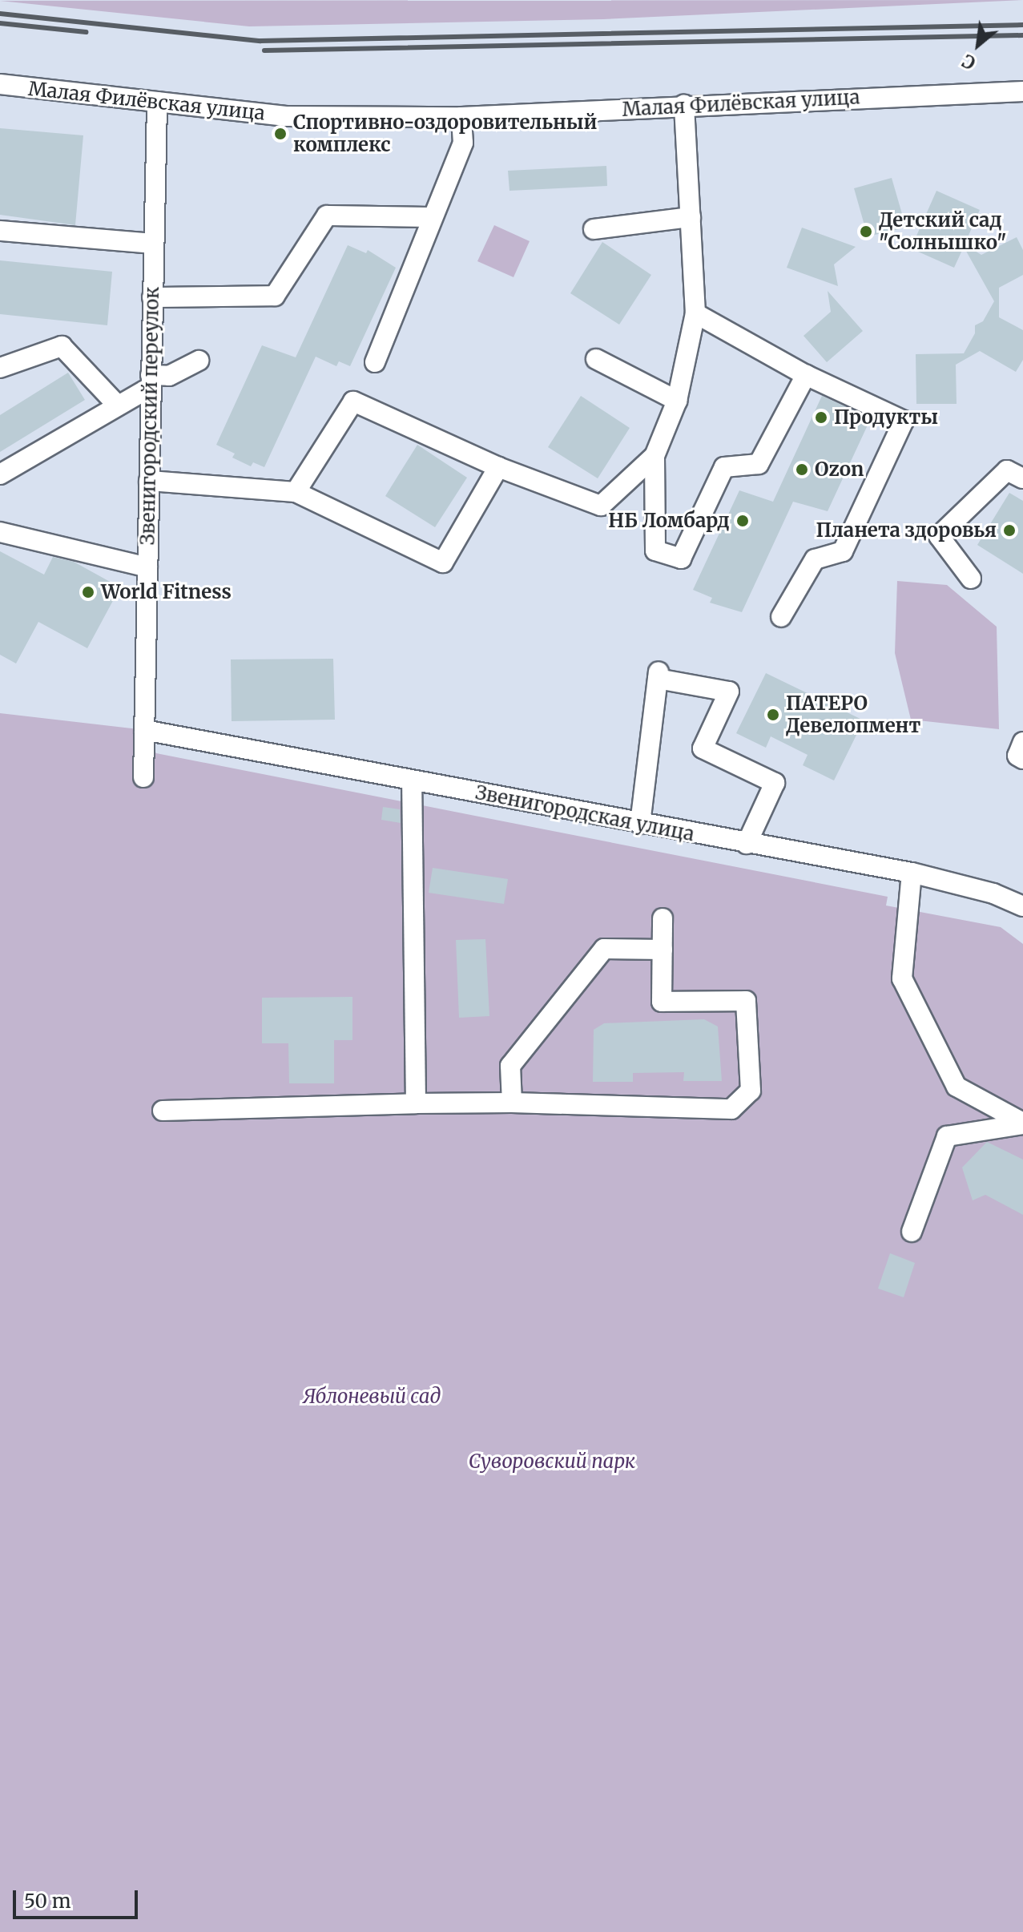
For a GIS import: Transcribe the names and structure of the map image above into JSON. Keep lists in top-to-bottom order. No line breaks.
{"streets":{"street":["Малая Филёвская улица","Звенигородский переулок","Звенигородская улица"]},"crossings":[["Малая Филёвская улица","Звенигородский переулок"],["Звенигородский переулок","Звенигородская улица"]],"parks":["Яблоневый сад","Суворовский парк"],"places":["Спортивно-оздоровительный комплекс","Детский сад \"Солнышко\"","Продукты","Ozon","НБ Ломбард","Планета здоровья","World Fitness","ПАТЕРО Девелопмент"],"scale_bar":"50 m","north":"bottom left"}
